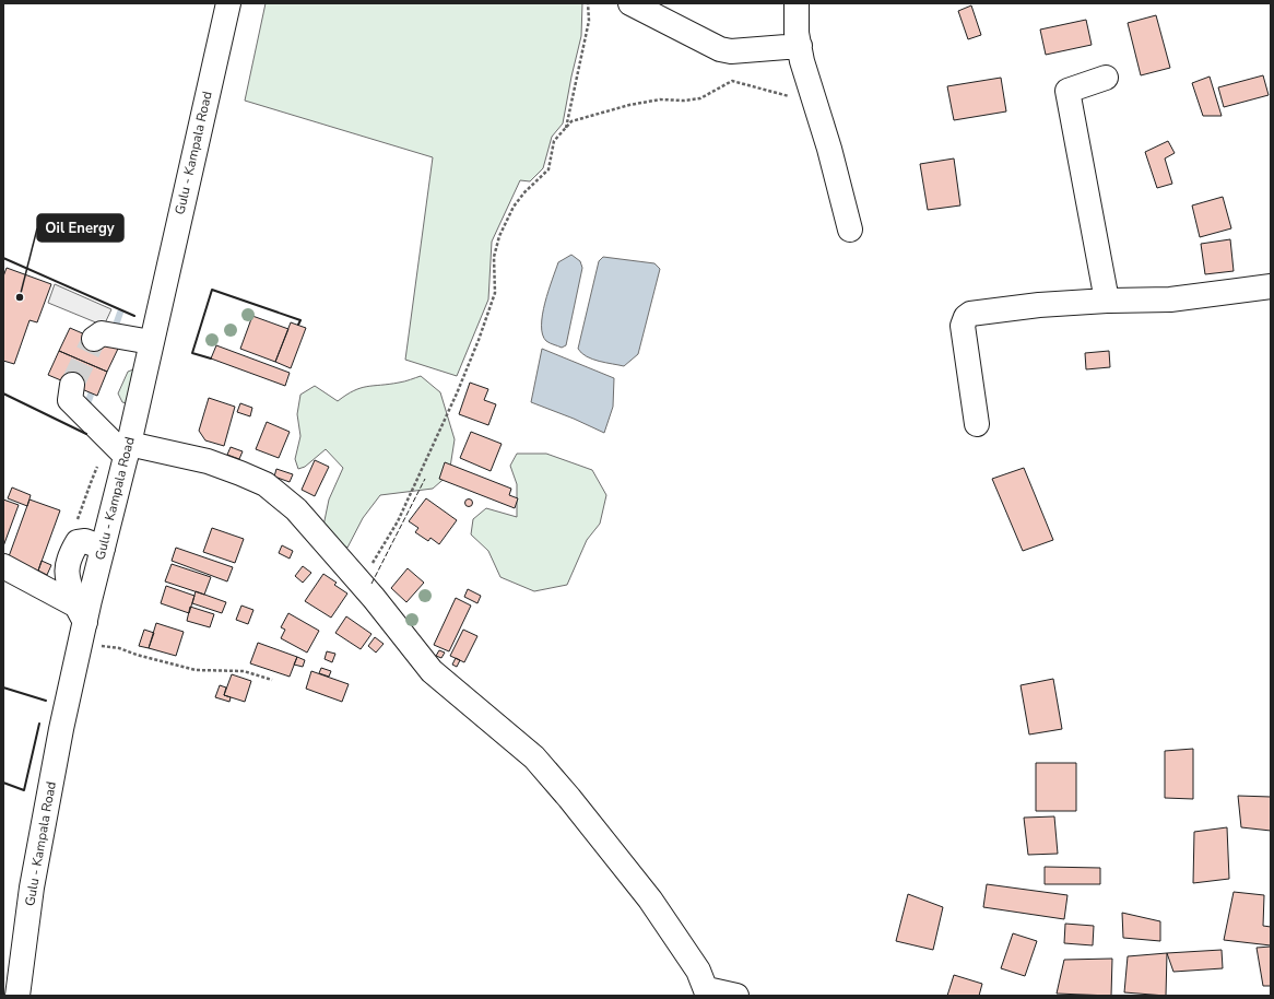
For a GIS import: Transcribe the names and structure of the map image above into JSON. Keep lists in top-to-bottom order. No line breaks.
{"streets":{"street":["Gulu - Kampala Road"]},"places":["Oil Energy"]}
